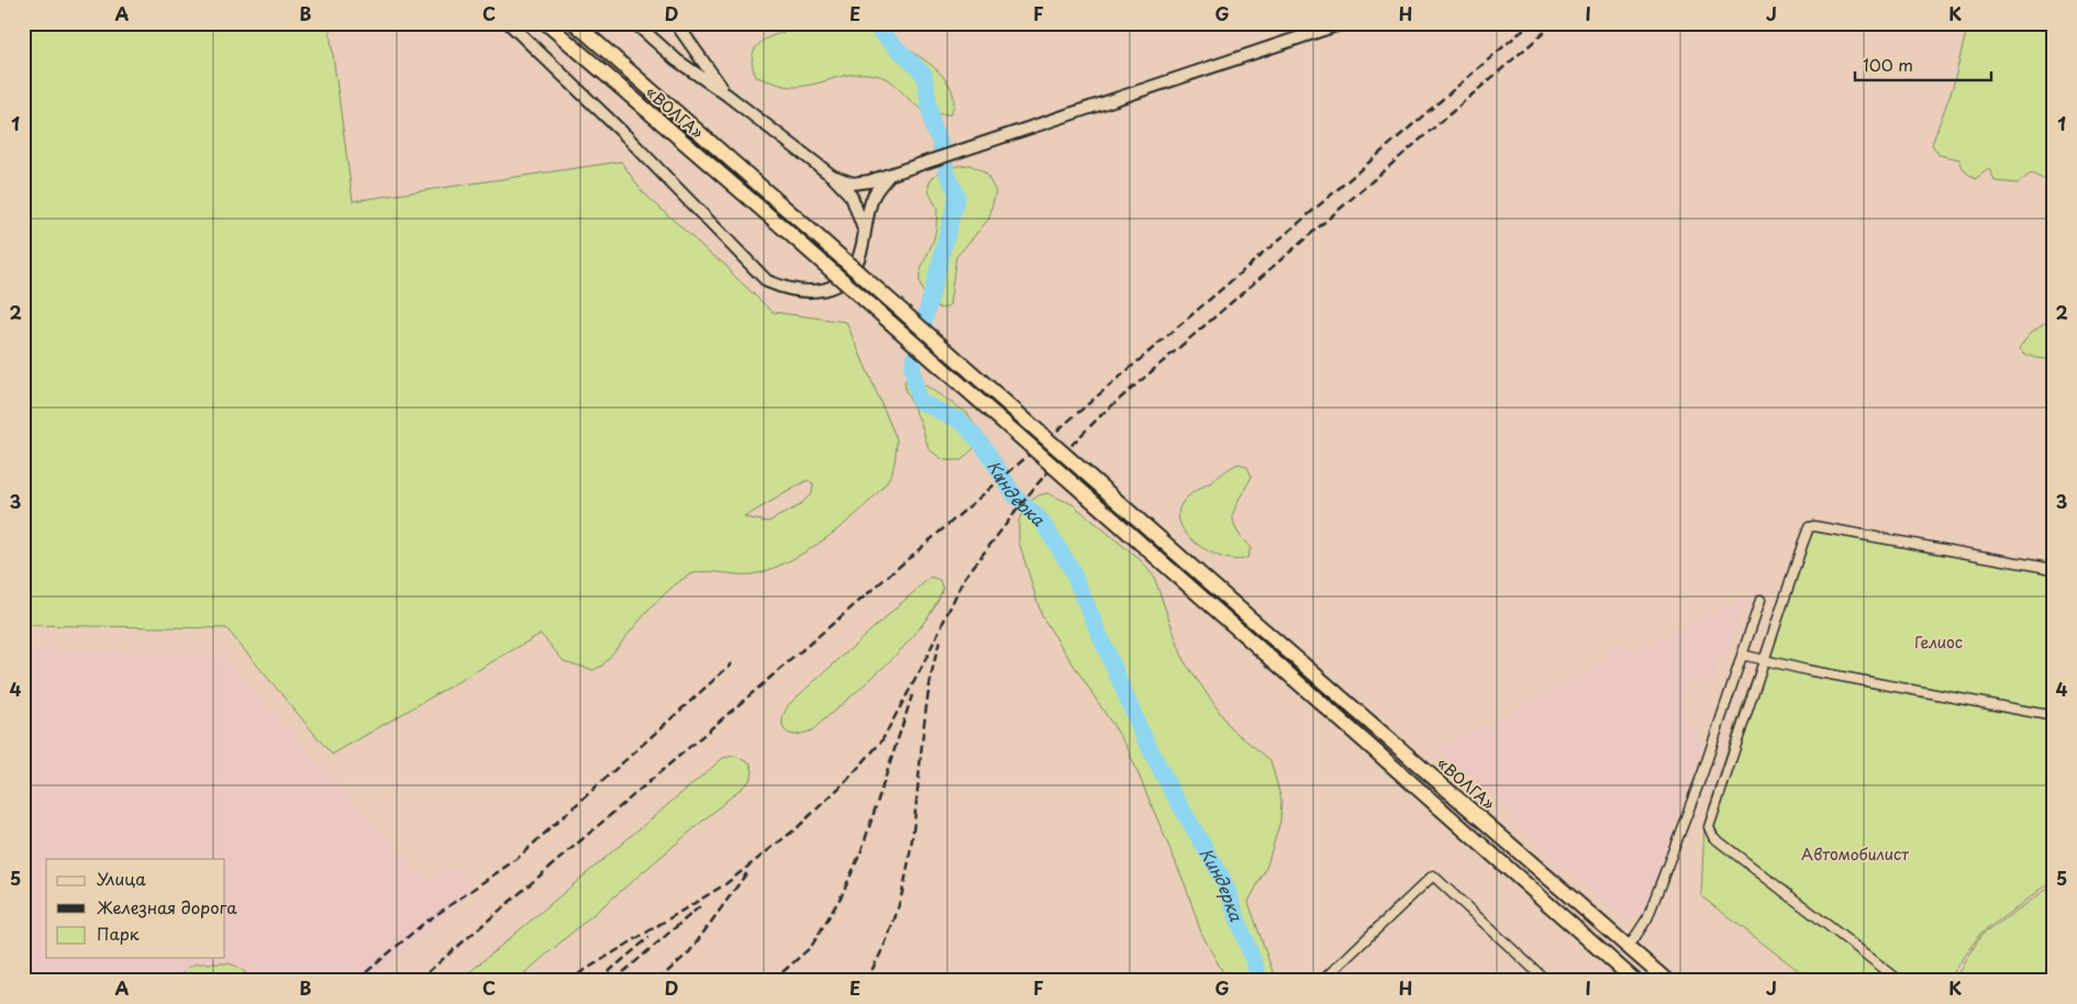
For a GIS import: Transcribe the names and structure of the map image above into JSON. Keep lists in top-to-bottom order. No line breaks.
{"streets":{"highway":["«ВОЛГА»"]},"water":["Киндерка"],"parks":["Гелиос","Автомобилист"],"legend":["Улица","Железная дорога","Парк"],"scale_bar":"100 m","grid":{"columns":["A","B","C","D","E","F","G","H","I","J","K"],"rows":["1","2","3","4","5"]}}
